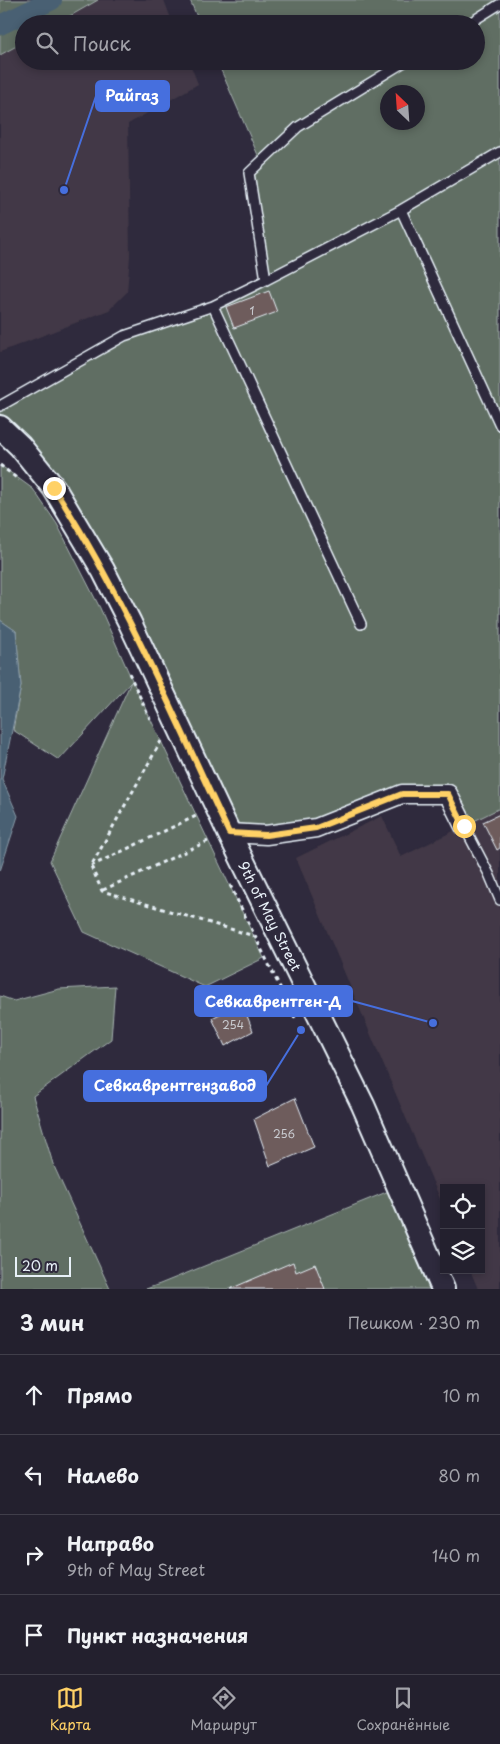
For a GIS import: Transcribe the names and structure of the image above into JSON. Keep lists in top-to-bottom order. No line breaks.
{"streets":{"street":["9th of May Street"]},"places":["Райгаз","Севкаврентген-Д","Севкаврентгензавод"],"house_numbers":["1","254","256"],"scale_bar":"20 m","north":"top left","page":{"search":"Поиск","scale":"20 m","heading":["3 мин","Пешком · 230 m"],"list":[["Прямо","10 m"],["Налево","80 m"],["Направо","9th of May Street","140 m"],"Пункт назначения"],"nav":["Карта","Маршрут","Сохранённые"]}}
